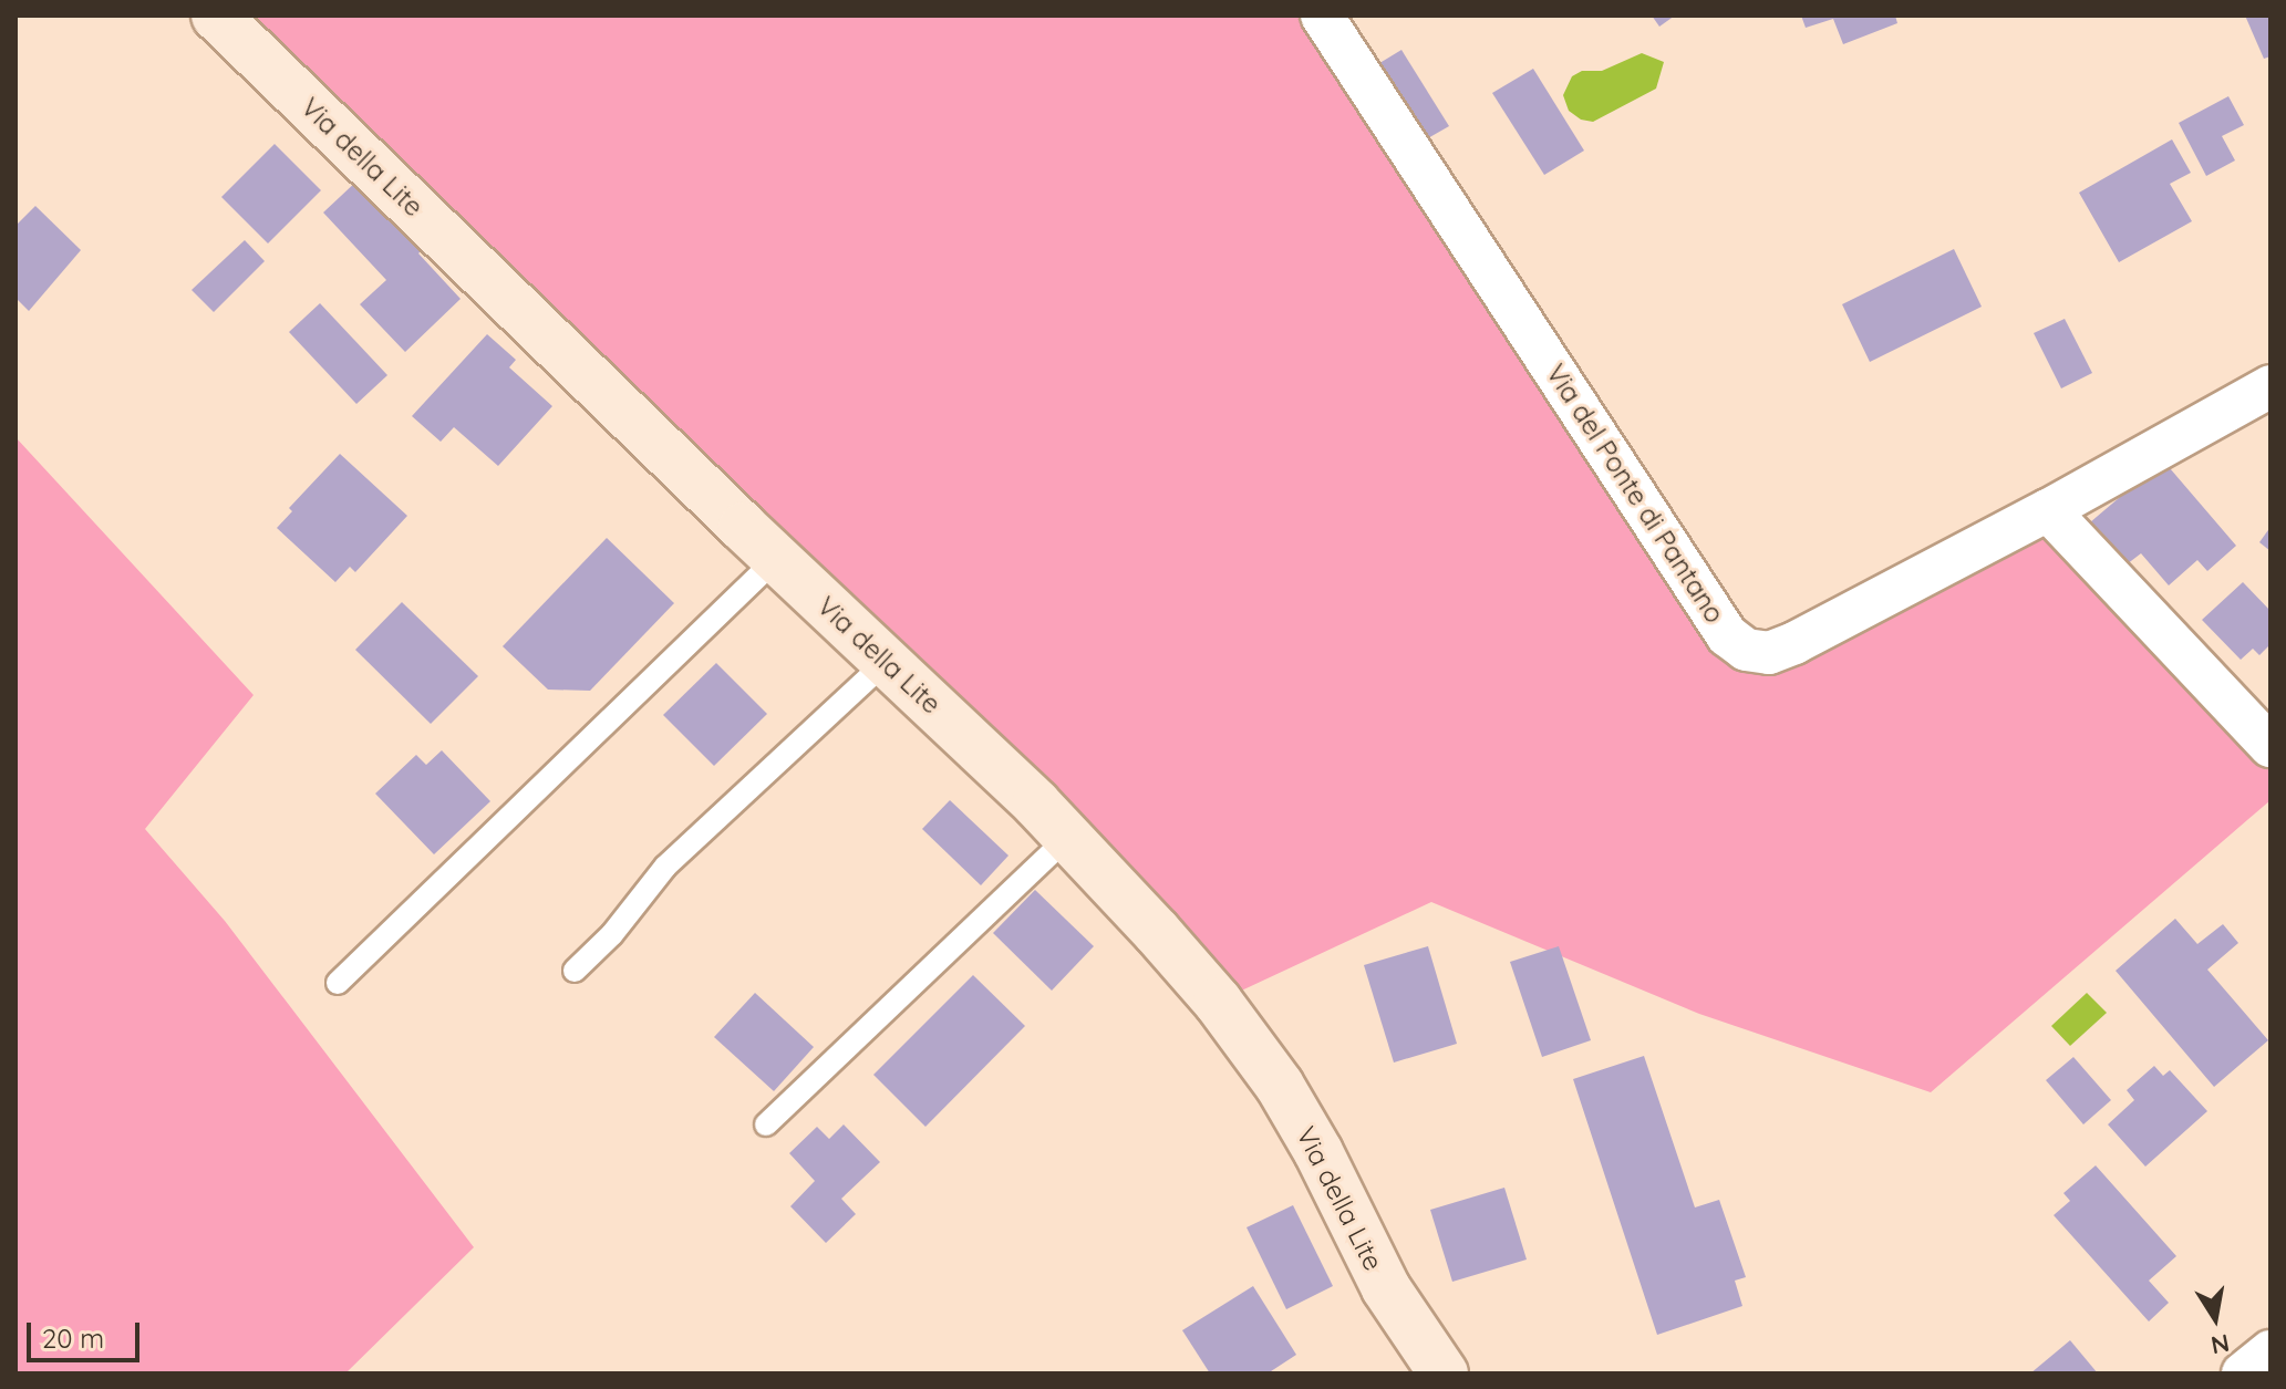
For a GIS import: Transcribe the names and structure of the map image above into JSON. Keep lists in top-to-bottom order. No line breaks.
{"streets":{"street":["Via della Lite","Via del Ponte di Pantano"]},"scale_bar":"20 m","north":"bottom"}
